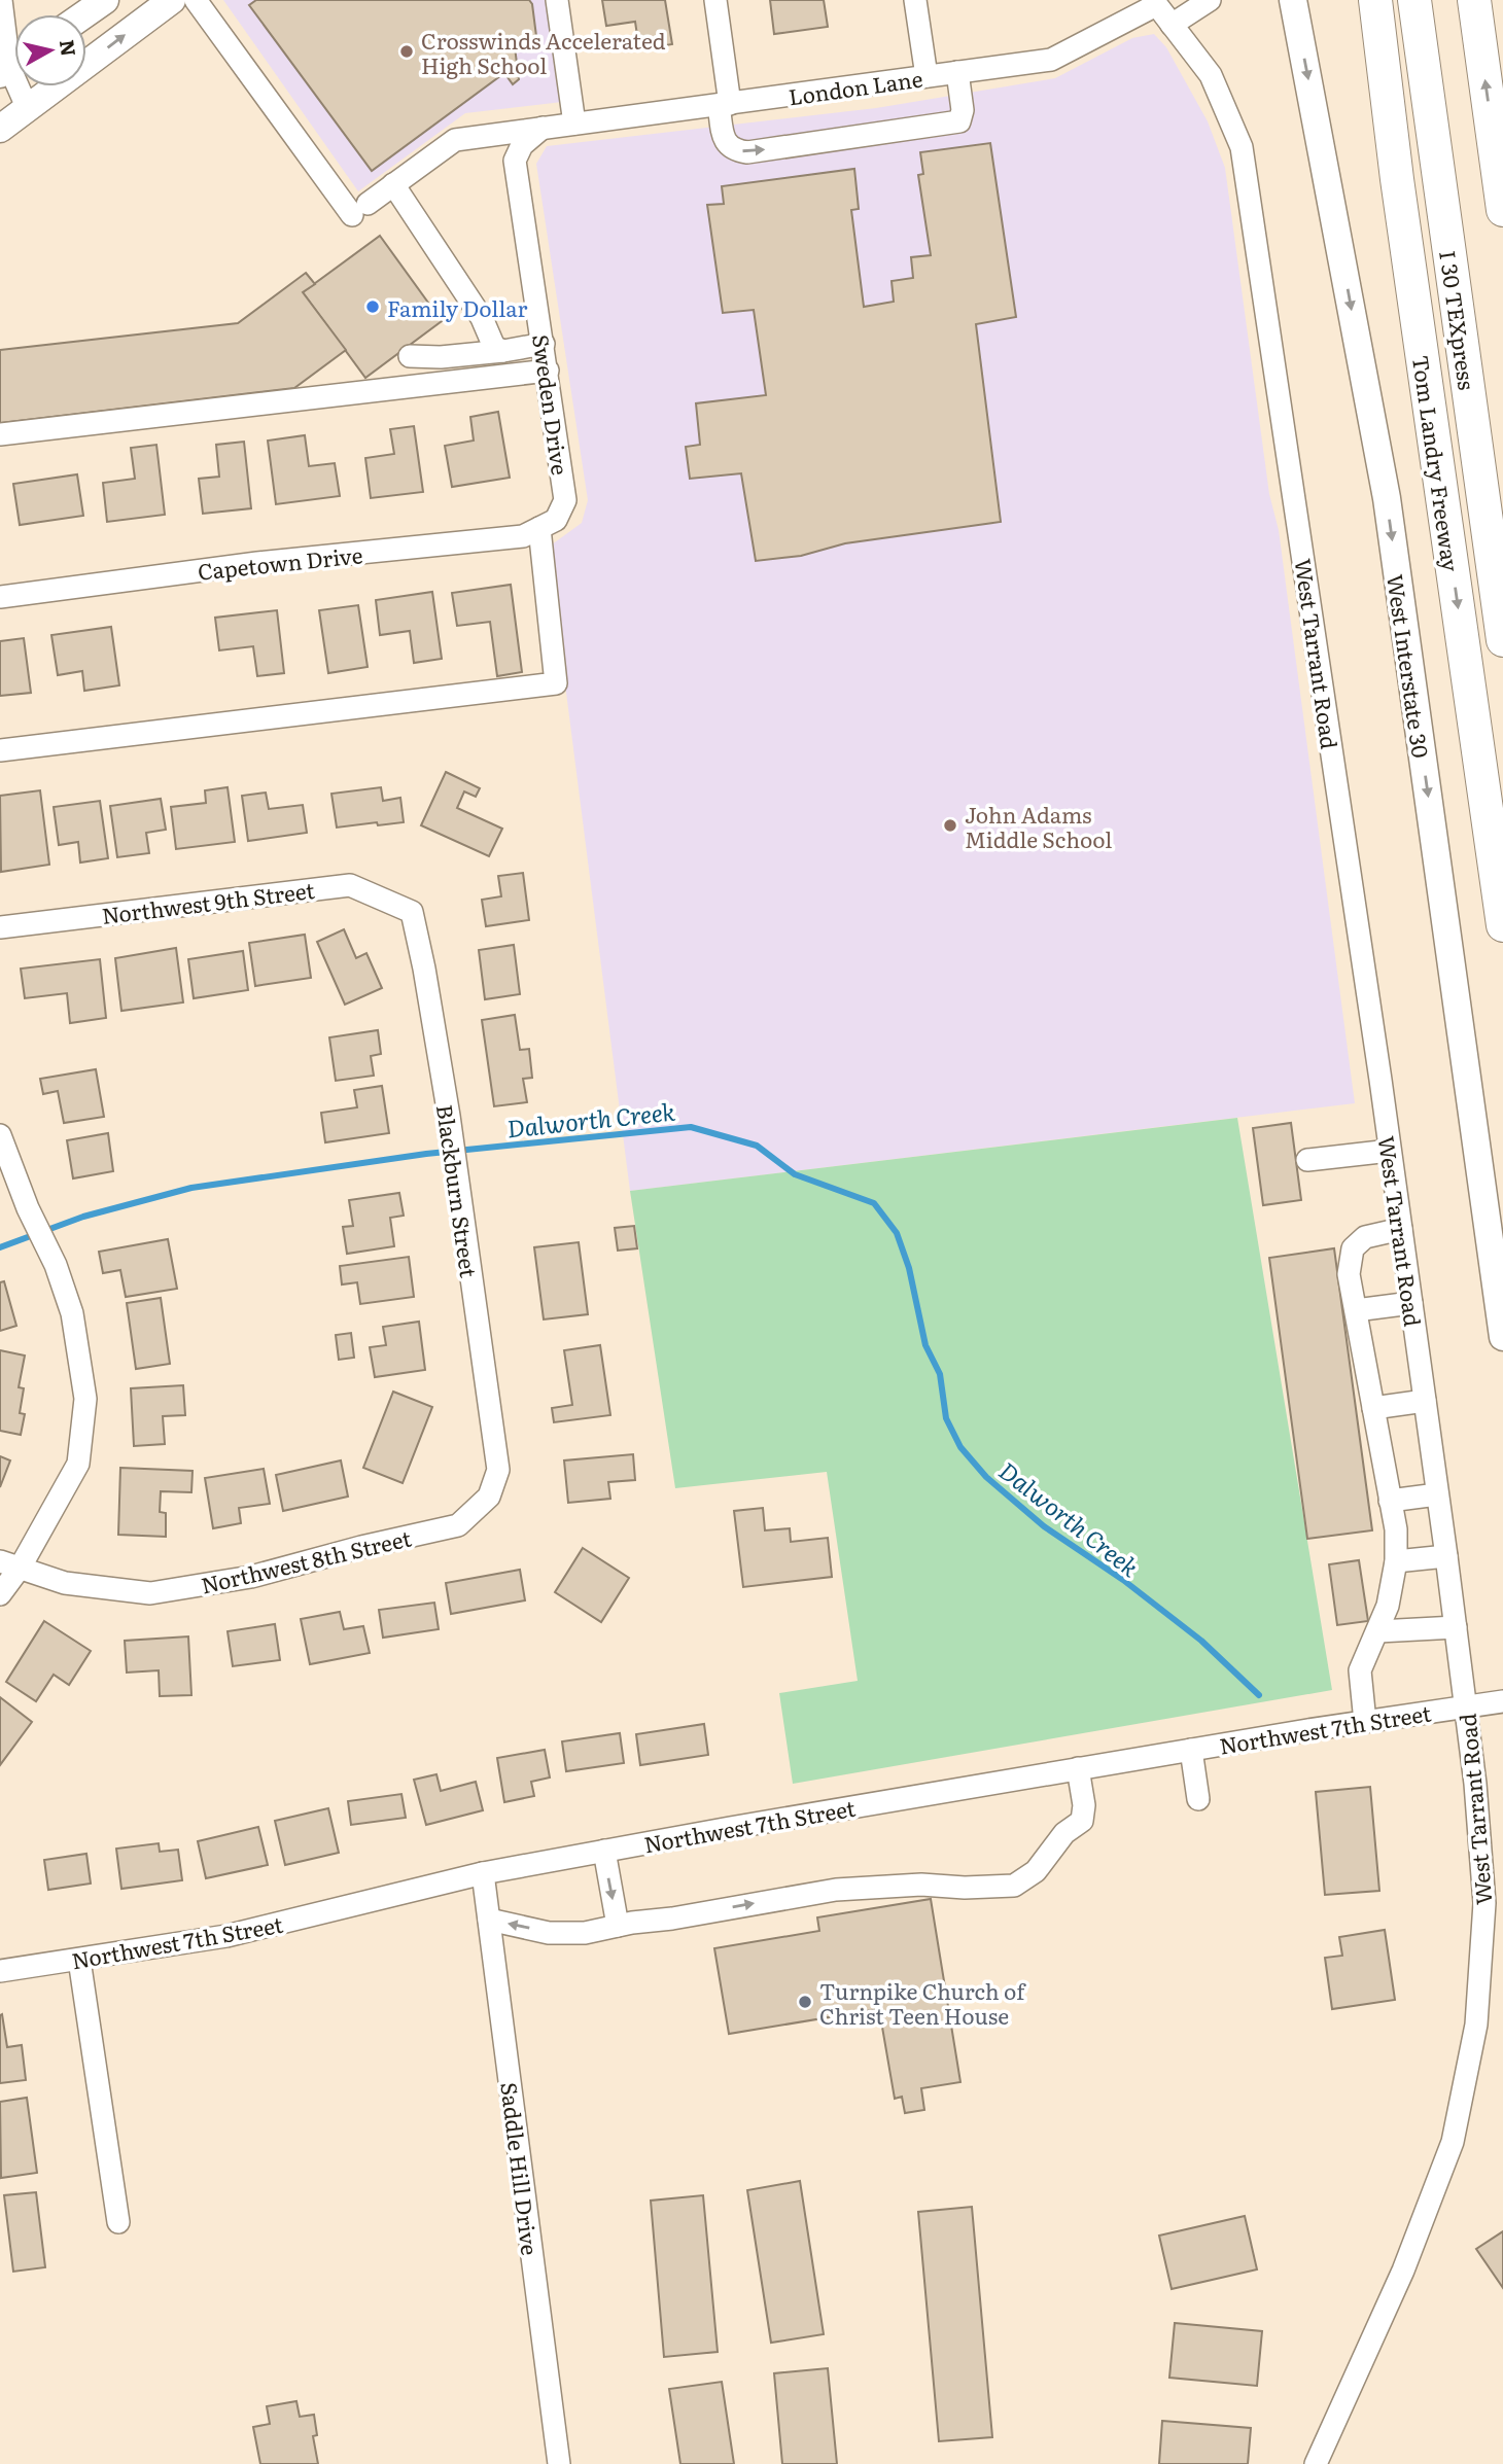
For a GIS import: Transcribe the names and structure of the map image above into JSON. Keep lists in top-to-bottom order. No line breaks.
{"streets":{"highway":["I 30 TEXpress","Tom Landry Freeway"],"main road":["West Interstate 30"],"street":["London Lane","Sweden Drive","Capetown Drive","West Tarrant Road","Northwest 9th Street","Blackburn Street","Northwest 8th Street","Northwest 7th Street","Saddle Hill Drive"]},"crossings":[["London Lane","Sweden Drive"],["London Lane","West Tarrant Road"],["Sweden Drive","Capetown Drive"],["West Tarrant Road","Northwest 7th Street"],["Northwest 9th Street","Blackburn Street"],["Blackburn Street","Northwest 8th Street"],["Northwest 7th Street","Saddle Hill Drive"]],"one_way":["Tom Landry Freeway","West Interstate 30"],"water":["Dalworth Creek"],"places":["Crosswinds Accelerated High School","Family Dollar","John Adams Middle School","Turnpike Church of Christ Teen House"],"north":"right"}
